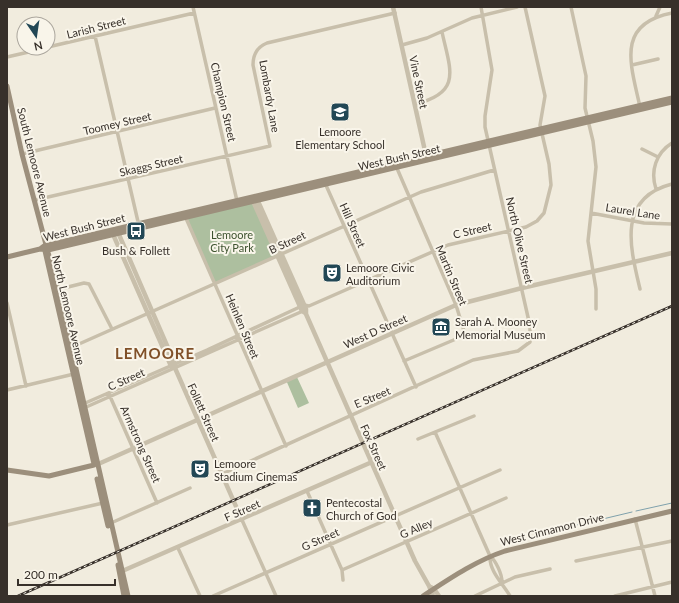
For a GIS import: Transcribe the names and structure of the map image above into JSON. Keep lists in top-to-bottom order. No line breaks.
{"streets":{"main road":["West Bush Street","South Lemoore Avenue","North Lemoore Avenue","West Cinnamon Drive"],"street":["Larish Street","Vine Street","Lombardy Lane","Champion Street","Toomey Street","Skaggs Street","Laurel Lane","Hill Street","C Street","North Olive Street","B Street","Martin Street","Heinlen Street","West D Street","E Street","Follett Street","Armstrong Street","Fox Street","F Street","G Alley","G Street"]},"crossings":[["Larish Street","Champion Street"],["Vine Street","Lombardy Lane"],["Vine Street","West Bush Street"],["Lombardy Lane","Skaggs Street"],["Champion Street","Toomey Street"],["Champion Street","West Bush Street"],["Champion Street","Skaggs Street"],["Toomey Street","South Lemoore Avenue"],["West Bush Street","South Lemoore Avenue"],["West Bush Street","Hill Street"],["West Bush Street","C Street"],["West Bush Street","North Olive Street"],["West Bush Street","Martin Street"],["West Bush Street","North Lemoore Avenue"],["West Bush Street","Heinlen Street"],["West Bush Street","Follett Street"],["West Bush Street","Fox Street"],["South Lemoore Avenue","Skaggs Street"],["South Lemoore Avenue","North Lemoore Avenue"],["Hill Street","C Street"],["Hill Street","B Street"],["Hill Street","Martin Street"],["Hill Street","West D Street"],["Hill Street","E Street"],["C Street","North Olive Street"],["C Street","Martin Street"],["C Street","North Lemoore Avenue"],["C Street","Heinlen Street"],["C Street","Follett Street"],["C Street","Armstrong Street"],["C Street","Fox Street"],["North Olive Street","B Street"],["North Olive Street","West D Street"],["North Olive Street","E Street"],["B Street","Martin Street"],["B Street","North Lemoore Avenue"],["B Street","Heinlen Street"],["B Street","Follett Street"],["B Street","Fox Street"],["Martin Street","West D Street"],["North Lemoore Avenue","West D Street"],["North Lemoore Avenue","F Street"],["Heinlen Street","West D Street"],["Heinlen Street","E Street"],["West D Street","Follett Street"],["West D Street","Armstrong Street"],["West D Street","Fox Street"],["E Street","Follett Street"],["E Street","Fox Street"],["Follett Street","F Street"],["Follett Street","G Street"],["Fox Street","F Street"],["Fox Street","G Alley"],["Fox Street","West Cinnamon Drive"],["Fox Street","G Street"]],"districts":["LEMOORE"],"parks":["Lemoore City Park"],"places":{"school or university":["Lemoore Elementary School"],"bus stop":["Bush & Follett"],"theatre":["Lemoore Civic Auditorium","Lemoore Stadium Cinemas"],"museum":["Sarah A. Mooney Memorial Museum"],"church":["Pentecostal Church of God"]},"scale_bar":"200 m","north":"bottom"}
